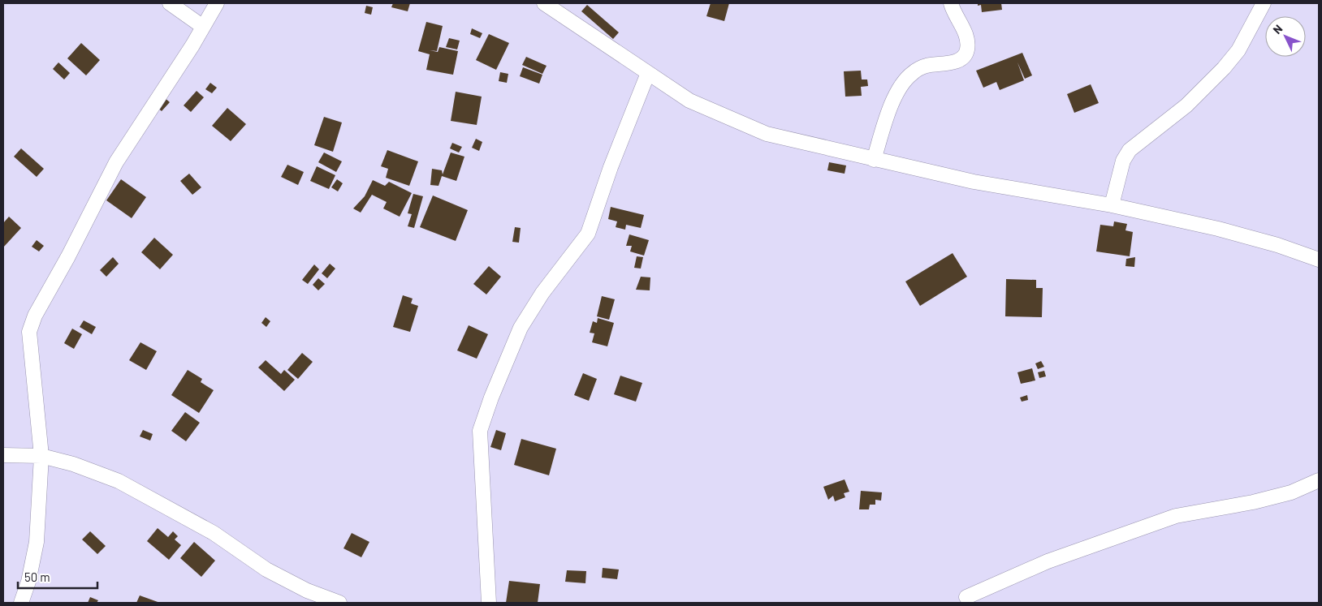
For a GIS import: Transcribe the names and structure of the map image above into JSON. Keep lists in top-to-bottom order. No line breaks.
{"scale_bar":"50 m","north":"top left"}
